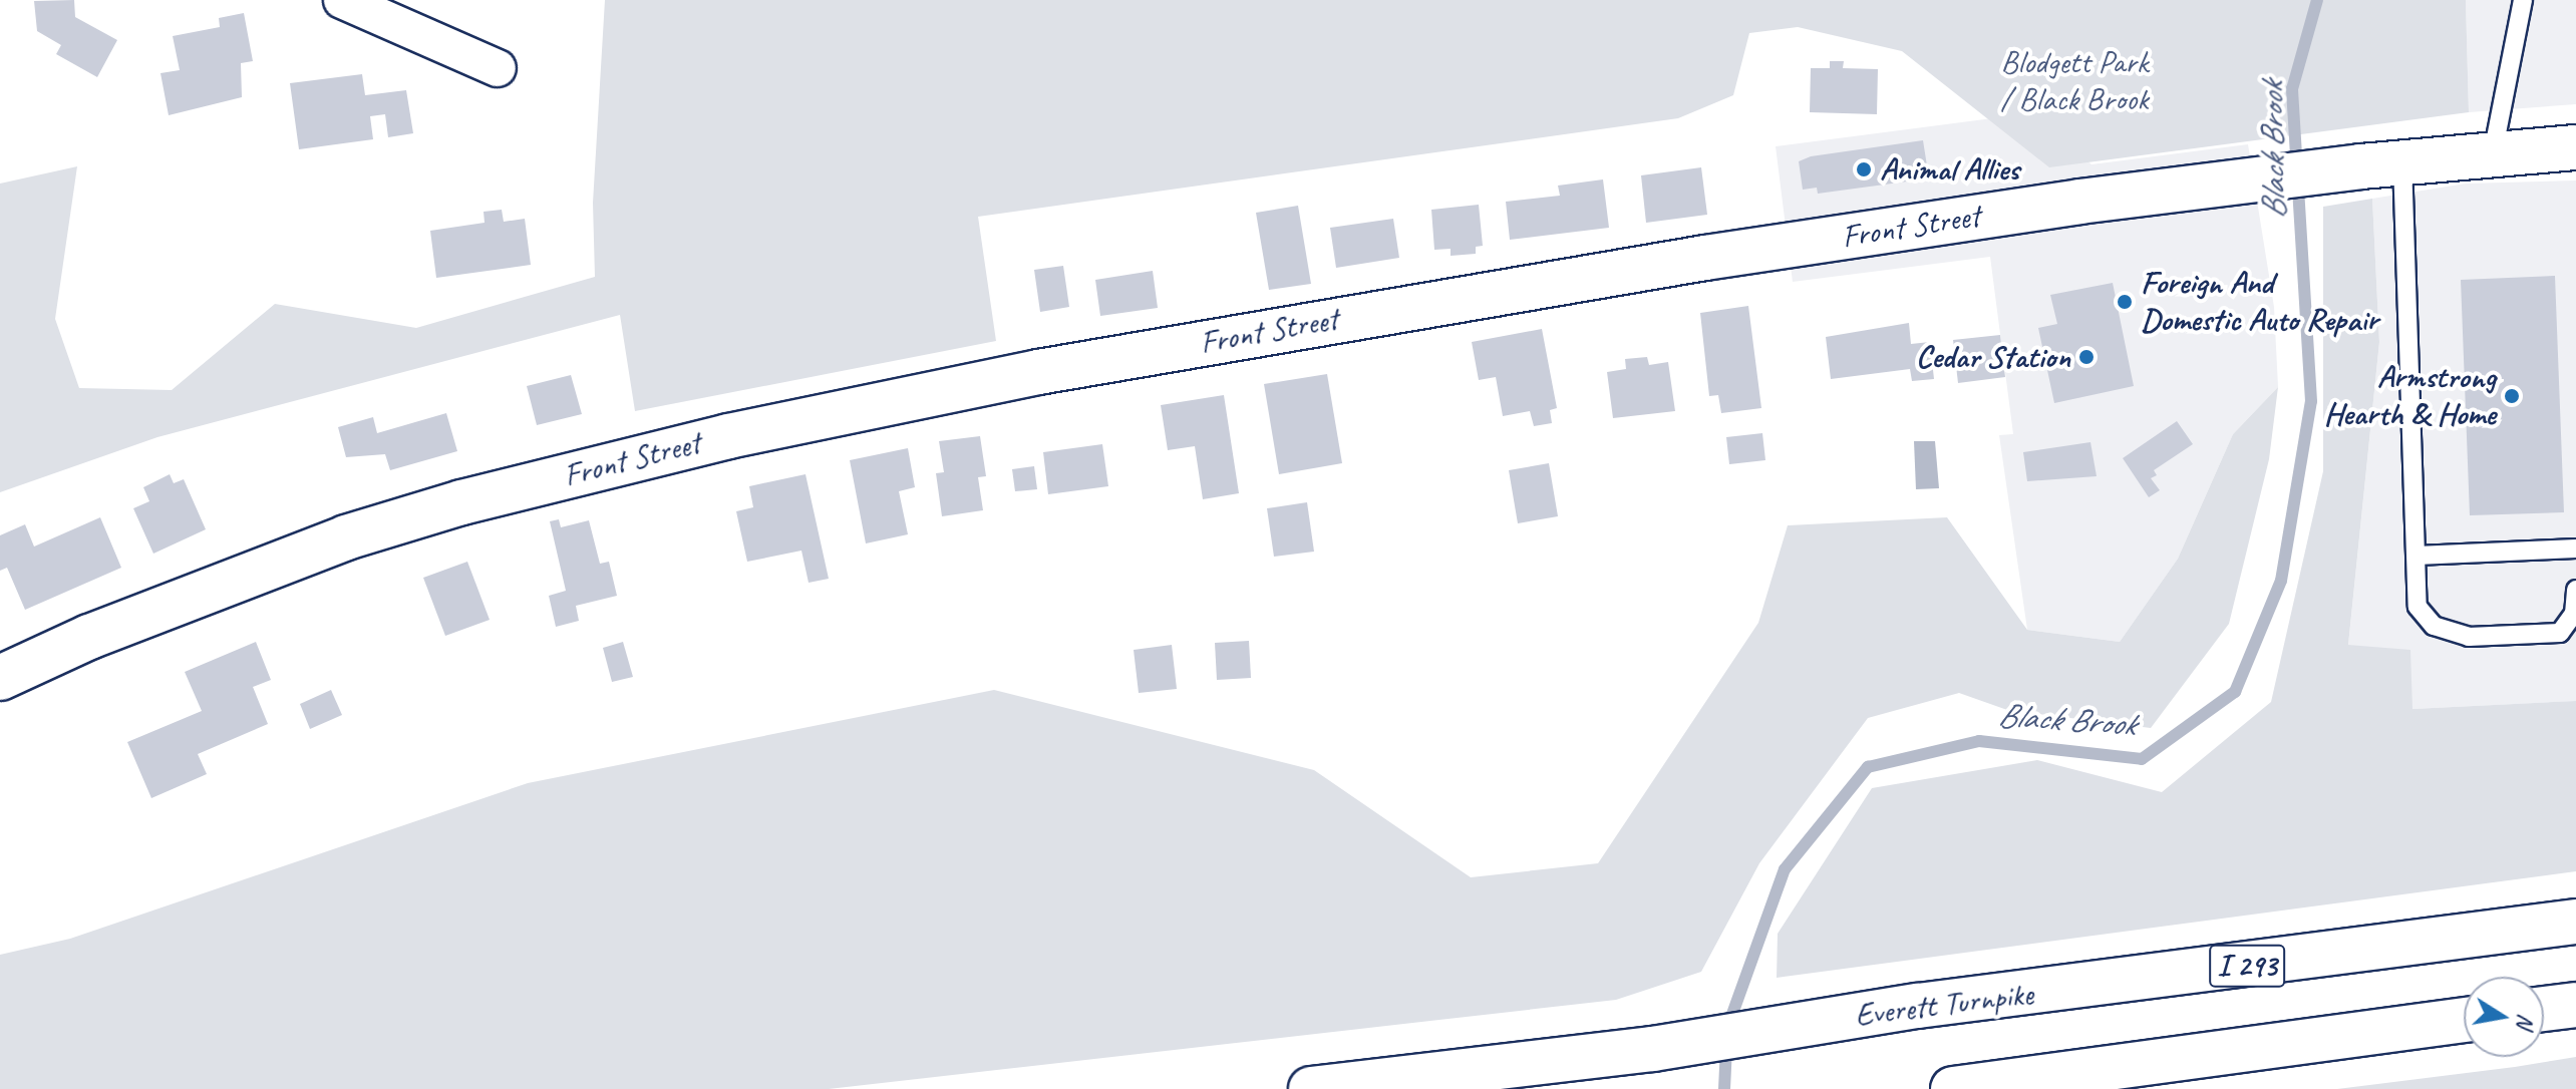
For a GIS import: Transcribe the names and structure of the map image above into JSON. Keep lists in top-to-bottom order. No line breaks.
{"streets":{"main road":["Front Street","I 293","Everett Turnpike"]},"water":["Black Brook"],"parks":["Blodgett Park / Black Brook"],"places":["Animal Allies","Foreign And Domestic Auto Repair","Cedar Station","Armstrong Hearth & Home"],"north":"right"}
